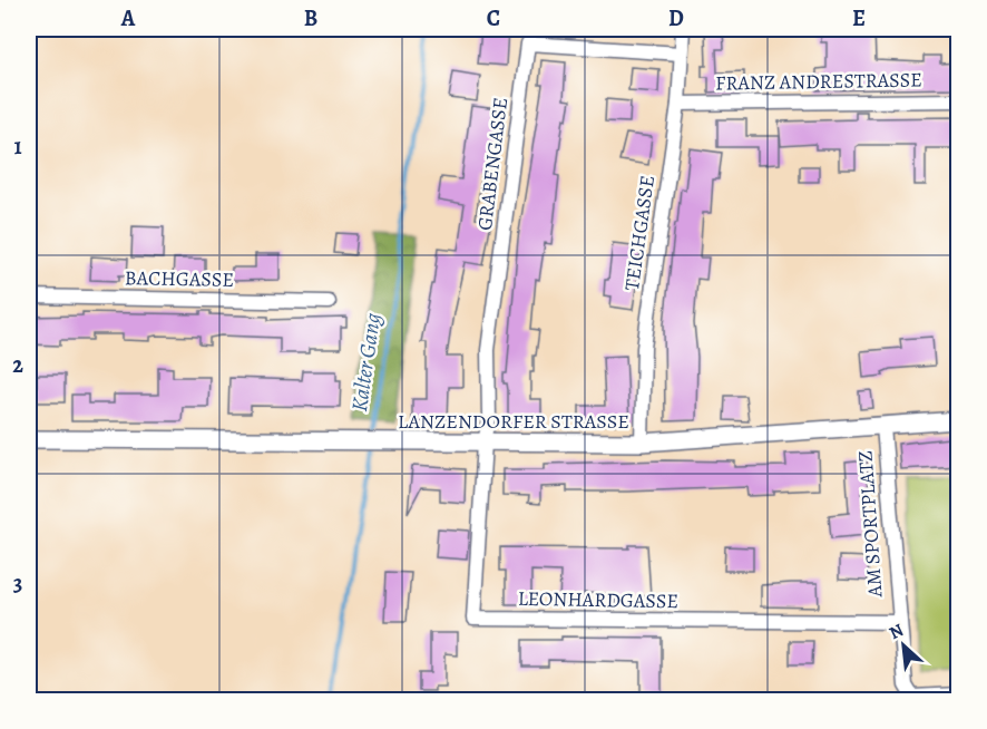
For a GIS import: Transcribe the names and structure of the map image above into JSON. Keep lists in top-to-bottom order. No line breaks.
{"streets":{"street":["FRANZ ANDRESTRASSE","GRABENGASSE","TEICHGASSE","BACHGASSE","LANZENDORFER STRASSE","AM SPORTPLATZ","LEONHARDGASSE"]},"crossings":[["FRANZ ANDRESTRASSE","TEICHGASSE"],["GRABENGASSE","TEICHGASSE"],["GRABENGASSE","LANZENDORFER STRASSE"],["GRABENGASSE","LEONHARDGASSE"],["TEICHGASSE","LANZENDORFER STRASSE"],["LANZENDORFER STRASSE","AM SPORTPLATZ"],["LANZENDORFER STRASSE","LEONHARDGASSE"],["AM SPORTPLATZ","LEONHARDGASSE"]],"water":["Kalter Gang"],"north":"top left","grid":{"columns":["A","B","C","D","E"],"rows":["1","2","3"]}}
